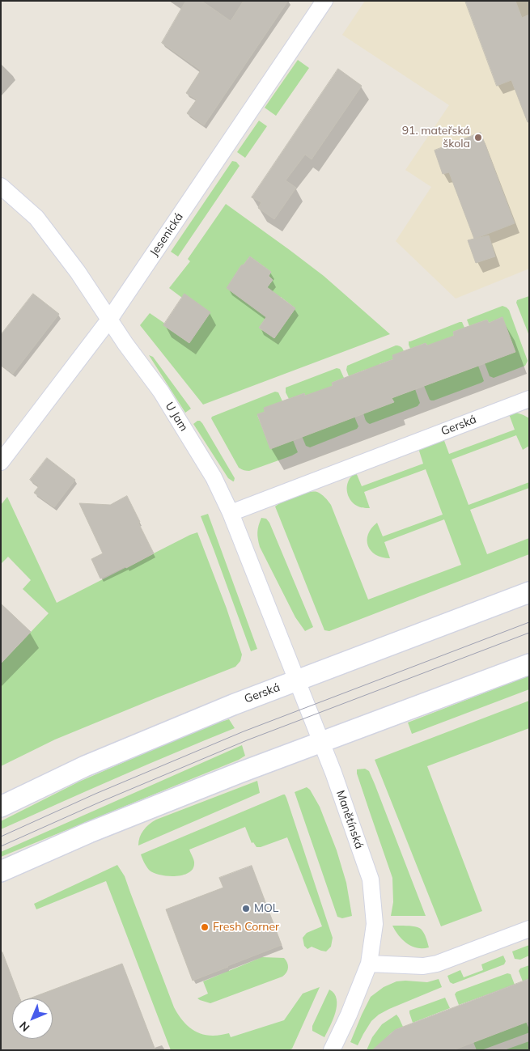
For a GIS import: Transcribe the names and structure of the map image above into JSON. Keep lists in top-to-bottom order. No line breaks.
{"streets":{"street":["Jesenická","U Jam","Gerská","Manětínská"]},"crossings":[["Jesenická","U Jam"],["U Jam","Gerská"],["U Jam","Manětínská"],["Gerská","Manětínská"]],"places":["91. mateřská škola","MOL","Fresh Corner"],"north":"bottom left"}
